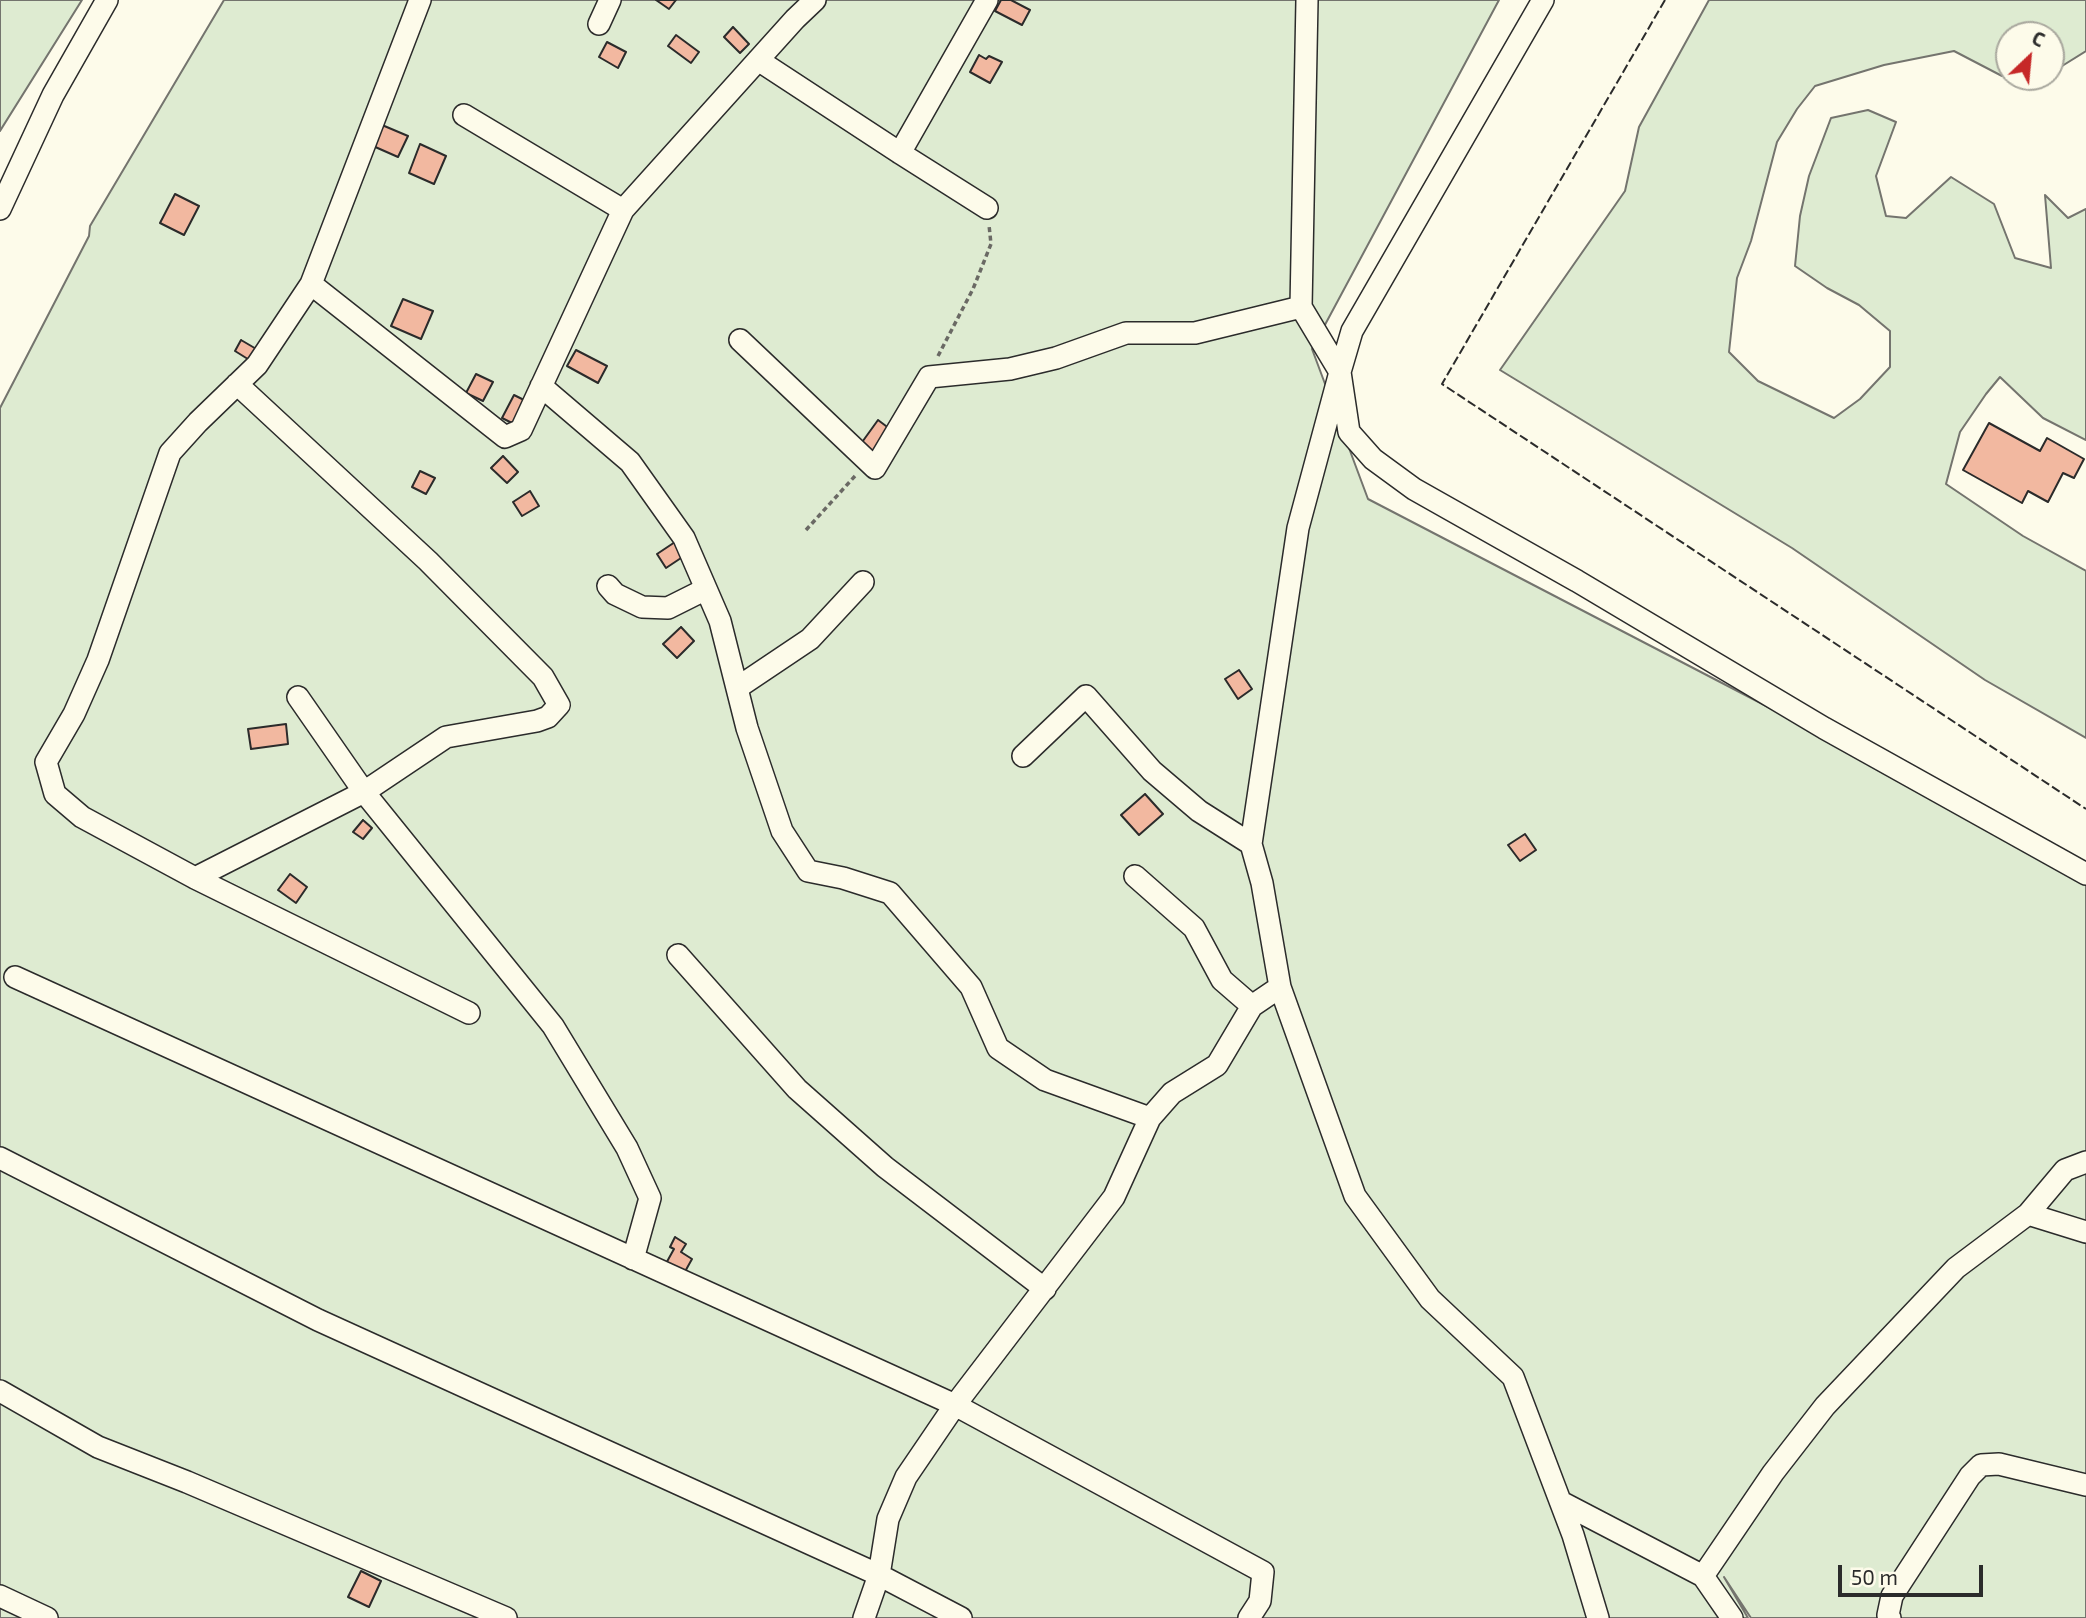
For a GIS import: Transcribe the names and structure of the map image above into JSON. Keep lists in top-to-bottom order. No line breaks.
{"scale_bar":"50 m","north":"top right"}
